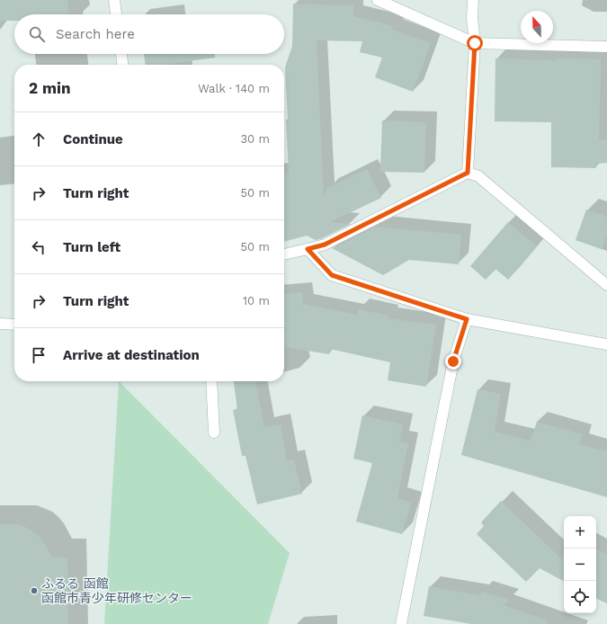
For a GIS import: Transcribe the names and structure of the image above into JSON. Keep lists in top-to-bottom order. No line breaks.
{"places":["ふるる 函館 函館市青少年研修センター"],"north":"top","page":{"search":"Search here","heading":["2 min","Walk · 140 m"],"list":[["Continue","30 m"],["Turn right","50 m"],["Turn left","50 m"],["Turn right","10 m"],"Arrive at destination"],"map_buttons":["+","−"]}}
